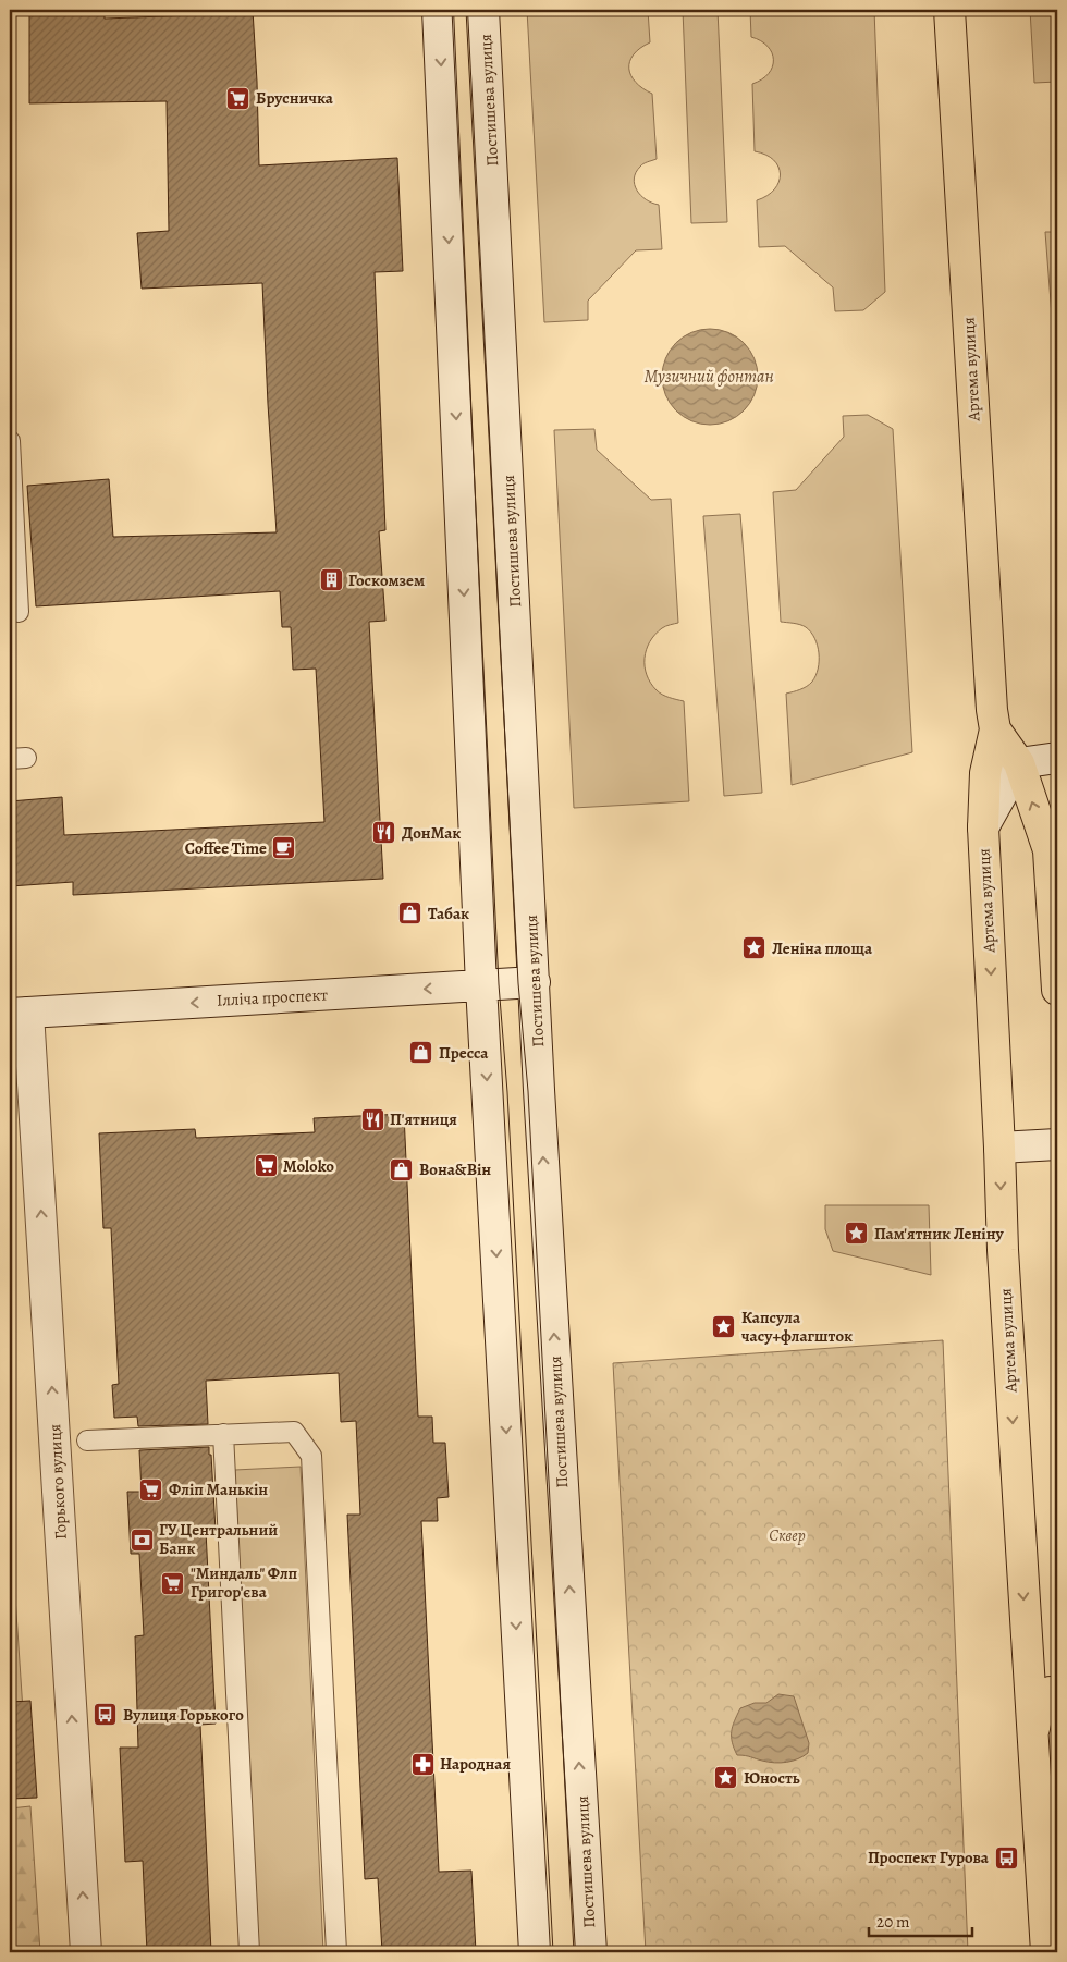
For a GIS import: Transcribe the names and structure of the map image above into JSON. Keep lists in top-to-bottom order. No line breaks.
{"streets":{"main road":["Артема вулиця"],"street":["Постишева вулиця","Ілліча проспект","Горького вулиця"]},"crossings":[["Постишева вулиця","Ілліча проспект"],["Ілліча проспект","Горького вулиця"]],"one_way":["Ілліча проспект","Горького вулиця"],"water":["Музичний фонтан"],"parks":["Сквер"],"places":{"supermarket":["Брусничка","Moloko","Фліп Манькін","\"Миндаль\" Флп Григор'єва"],"building":["Госкомзем"],"restaurant":["ДонМак","П'ятниця"],"cafe":["Coffee Time"],"shop":["Табак","Пресса","Вона&Він"],"place":["Леніна площа","Пам'ятник Леніну","Капсула часу+флагшток","Юность"],"bank":["ГУ Центральний Банк"],"bus stop":["Вулиця Горького","Проспект Гурова"],"pharmacy":["Народная"]},"scale_bar":"20 m"}
